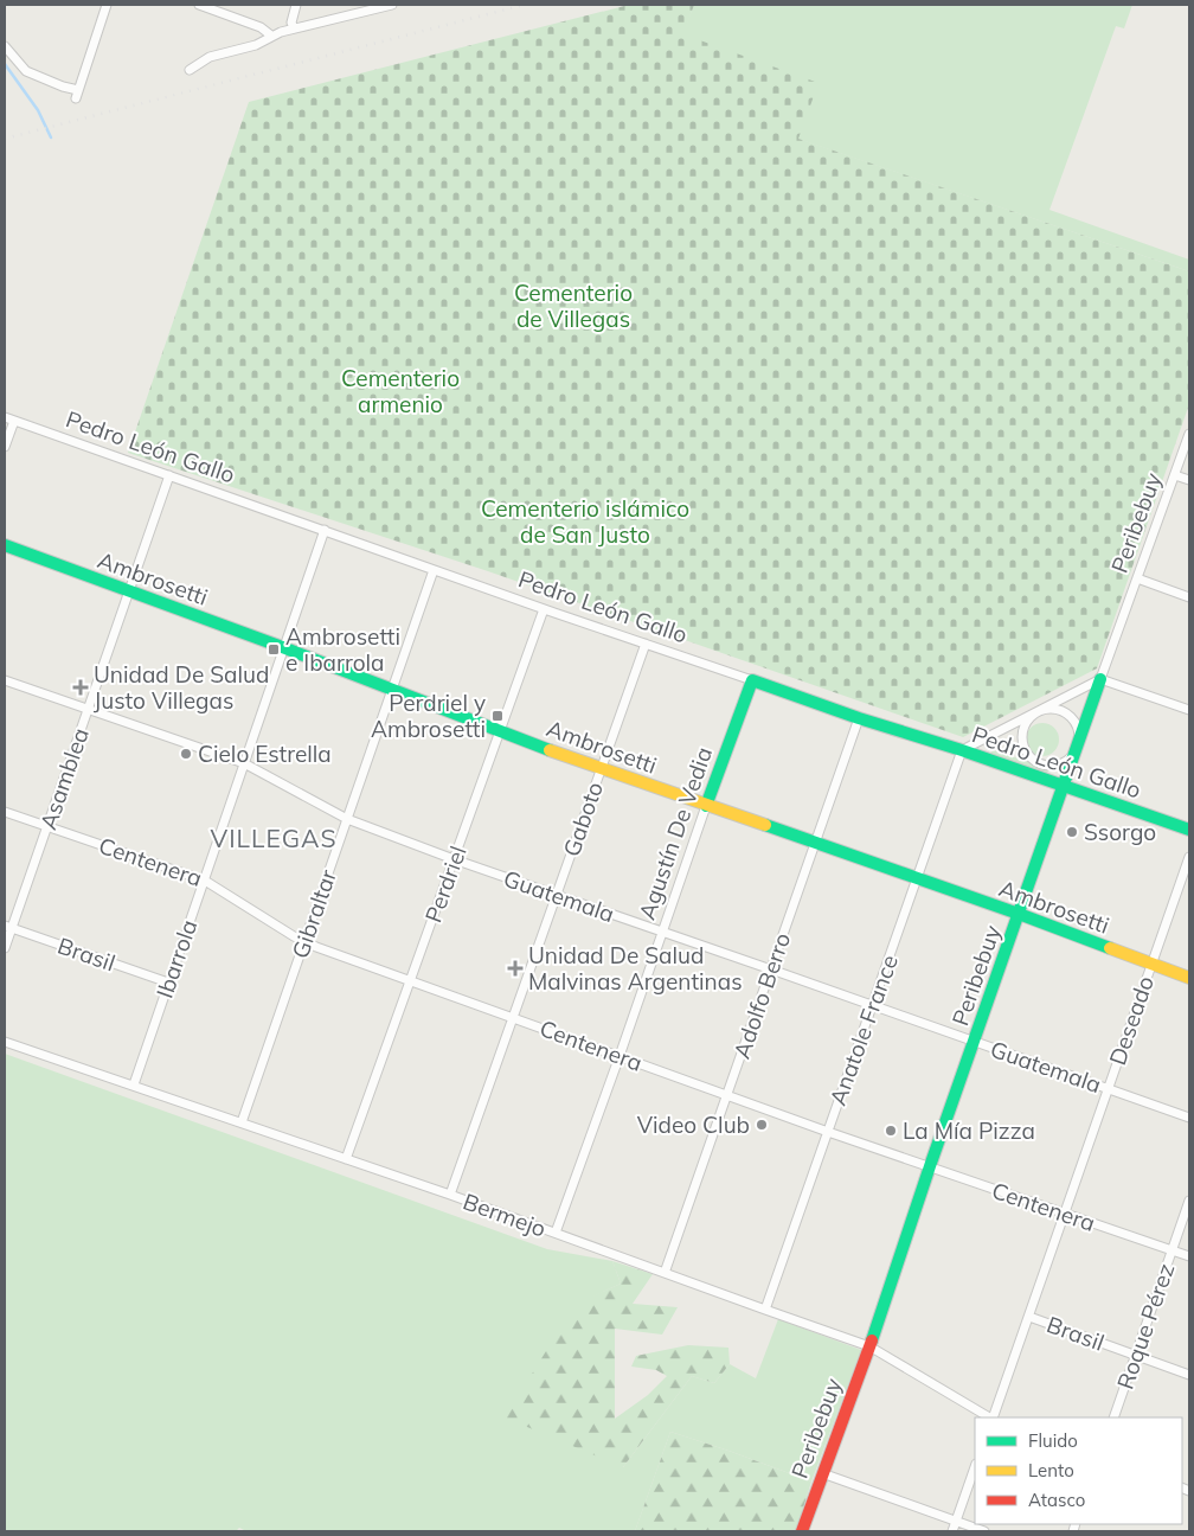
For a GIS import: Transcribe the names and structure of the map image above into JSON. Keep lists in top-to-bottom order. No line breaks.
{"streets":{"street":["Pedro León Gallo","Peribebuy","Ambrosetti","Asamblea","Gaboto","Agustín De Vedia","Centenera","Perdriel","Guatemala","Gibraltar","Brasil","Ibarrola","Adolfo Berro","Deseado","Anatole France","Bermejo","Roque Pérez"]},"crossings":[["Pedro León Gallo","Peribebuy"],["Pedro León Gallo","Asamblea"],["Pedro León Gallo","Gaboto"],["Pedro León Gallo","Agustín De Vedia"],["Pedro León Gallo","Perdriel"],["Pedro León Gallo","Gibraltar"],["Pedro León Gallo","Ibarrola"],["Pedro León Gallo","Adolfo Berro"],["Pedro León Gallo","Anatole France"],["Peribebuy","Ambrosetti"],["Peribebuy","Centenera"],["Peribebuy","Guatemala"],["Peribebuy","Bermejo"],["Ambrosetti","Asamblea"],["Ambrosetti","Gaboto"],["Ambrosetti","Agustín De Vedia"],["Ambrosetti","Perdriel"],["Ambrosetti","Gibraltar"],["Ambrosetti","Ibarrola"],["Ambrosetti","Adolfo Berro"],["Ambrosetti","Deseado"],["Ambrosetti","Anatole France"],["Asamblea","Centenera"],["Asamblea","Guatemala"],["Asamblea","Brasil"],["Gaboto","Centenera"],["Gaboto","Guatemala"],["Gaboto","Bermejo"],["Agustín De Vedia","Centenera"],["Agustín De Vedia","Guatemala"],["Agustín De Vedia","Bermejo"],["Centenera","Perdriel"],["Centenera","Gibraltar"],["Centenera","Ibarrola"],["Centenera","Adolfo Berro"],["Centenera","Deseado"],["Centenera","Anatole France"],["Centenera","Roque Pérez"],["Perdriel","Guatemala"],["Perdriel","Bermejo"],["Guatemala","Gibraltar"],["Guatemala","Ibarrola"],["Guatemala","Adolfo Berro"],["Guatemala","Deseado"],["Guatemala","Anatole France"],["Gibraltar","Bermejo"],["Brasil","Ibarrola"],["Brasil","Deseado"],["Brasil","Roque Pérez"],["Ibarrola","Bermejo"],["Adolfo Berro","Bermejo"],["Anatole France","Bermejo"]],"districts":["VILLEGAS"],"parks":["Cementerio de Villegas","Cementerio armenio","Cementerio islámico de San Justo"],"places":{"transit":["Ambrosetti e Ibarrola","Perdriel y Ambrosetti"],"health":["Unidad De Salud Justo Villegas","Unidad De Salud Malvinas Argentinas"],"other":["Cielo Estrella","Ssorgo","Video Club","La Mía Pizza"]},"legend":["Fluido","Lento","Atasco"]}
